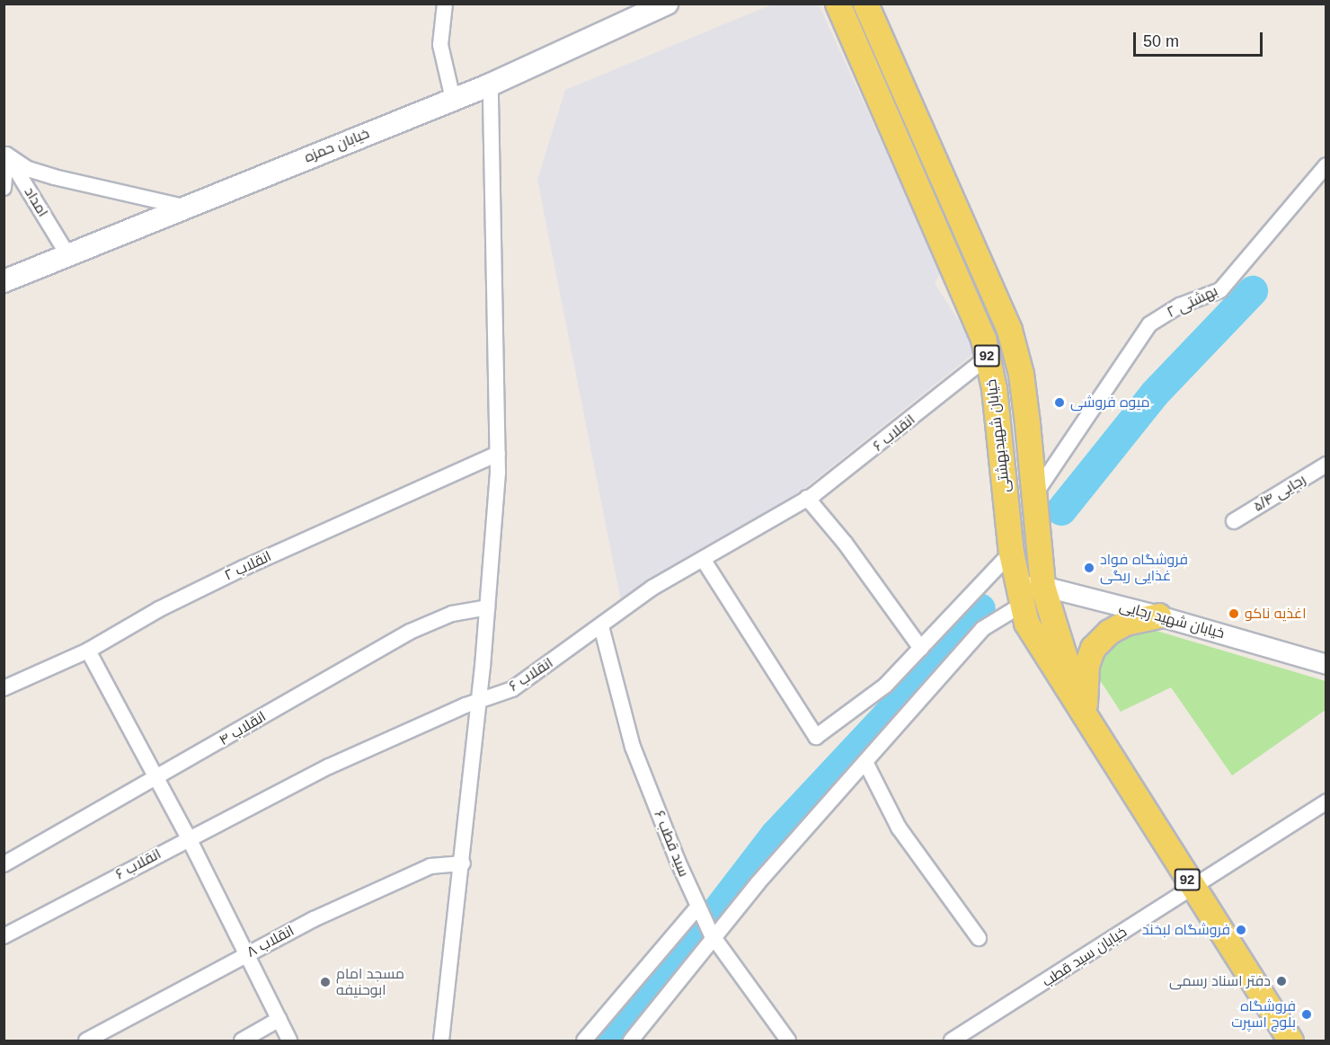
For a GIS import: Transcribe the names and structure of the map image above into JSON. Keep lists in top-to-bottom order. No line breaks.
{"streets":{"main road":["خیابان حمزه","92","خیابان شهیدبهشتی"],"street":["امداد","بهشتی ۲","انقلاب ۶","رجایی ۵/۴","انقلاب ۲","خیابان شهید رجایی","انقلاب ۴","سید قطب ۶","انقلاب ۸","خیابان سید قطب"]},"crossings":[["خیابان حمزه","امداد"],["بهشتی ۲","خیابان شهیدبهشتی"],["انقلاب ۶","خیابان شهیدبهشتی"],["انقلاب ۶","سید قطب ۶"],["خیابان شهیدبهشتی","خیابان شهید رجایی"],["خیابان شهیدبهشتی","خیابان سید قطب"]],"places":["میوه فروشی","فروشگاه مواد غذایی ریگی","اغذیه ناکو","فروشگاه لبخند","دفتر اسناد رسمی","مسجد امام ابوحنیفه","فروشگاه بلوچ اسپرت"],"scale_bar":"50 m"}
